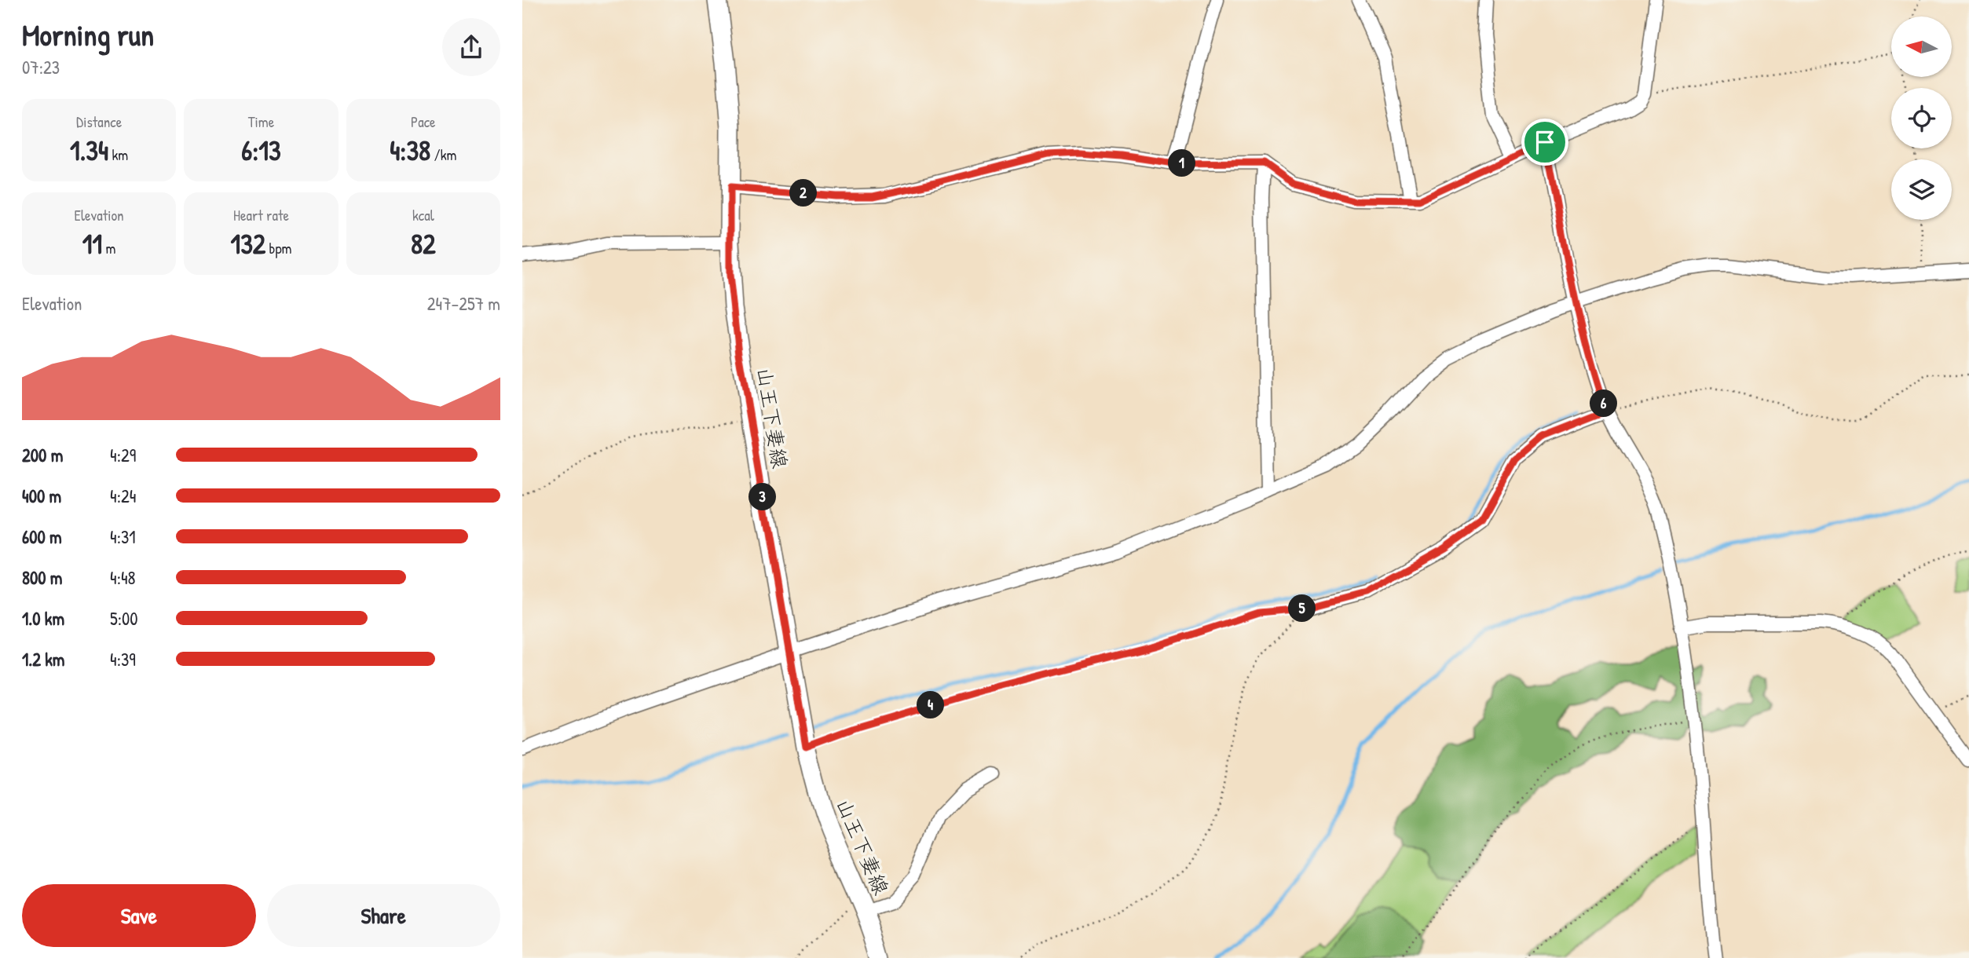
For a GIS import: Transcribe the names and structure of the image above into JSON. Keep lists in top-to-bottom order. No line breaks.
{"streets":{"main road":["山王下妻線"]},"north":"left","page":{"heading":["Morning run","07:23"],"stats":[["Distance","1.34 km"],["Time","6:13"],["Pace","4:38 /km"],["Elevation","11 m"],["Heart rate","132 bpm"],["kcal","82"]],"pins":["1","2","6","3","5","4"],"chart":["Elevation","247–257 m"],"list":[{"name":"200 m","note":"4:29"},{"name":"400 m","note":"4:24"},{"name":"600 m","note":"4:31"},{"name":"800 m","note":"4:48"},{"name":"1.0 km","note":"5:00"},{"name":"1.2 km","note":"4:39"}],"buttons":["Save","Share"]}}
